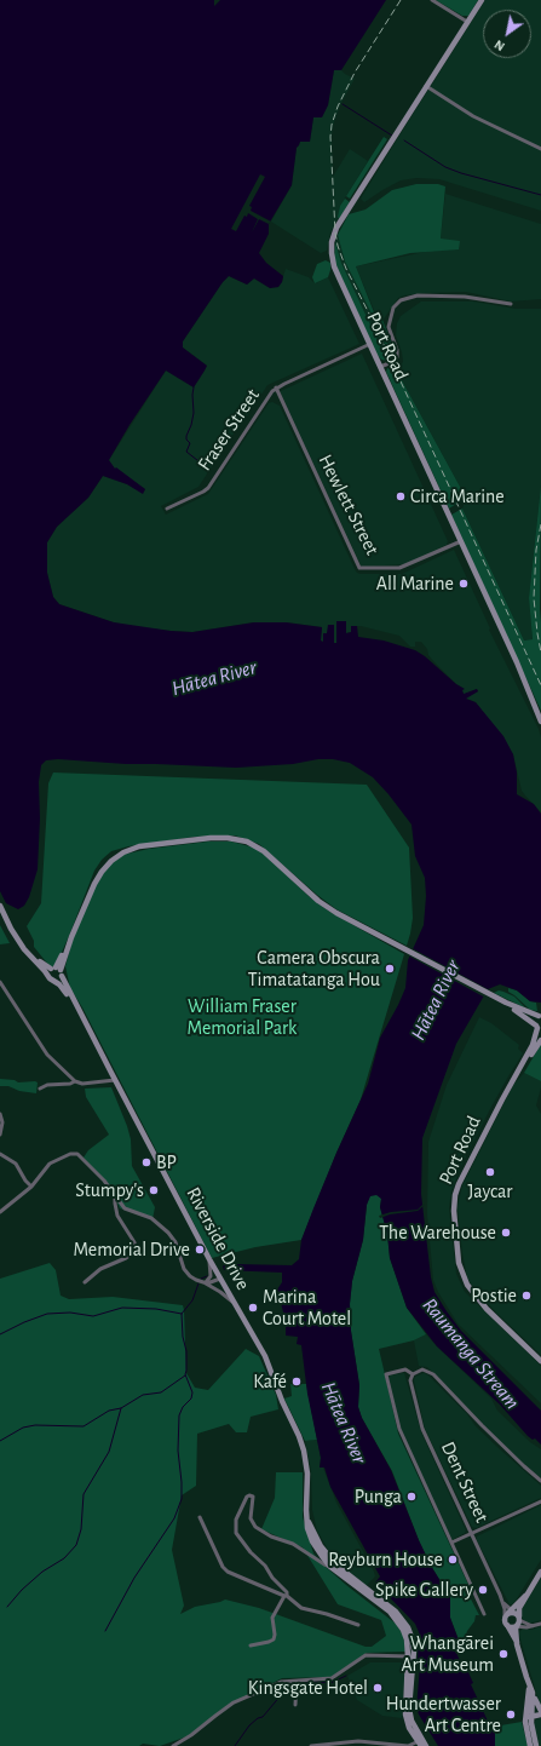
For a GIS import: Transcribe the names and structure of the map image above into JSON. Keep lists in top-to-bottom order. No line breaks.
{"streets":{"main road":["Port Road","Riverside Drive","Dent Street"],"street":["Fraser Street","Hewlett Street"]},"crossings":[["Port Road","Fraser Street"],["Port Road","Hewlett Street"],["Fraser Street","Hewlett Street"]],"water":["Hātea River","Raumanga Stream"],"parks":["William Fraser Memorial Park"],"places":["Circa Marine","All Marine","Camera Obscura Timatatanga Hou","BP","Jaycar","Stumpy's","The Warehouse","Memorial Drive","Postie","Marina Court Motel","Kafé","Punga","Reyburn House","Spike Gallery","Whangārei Art Museum","Kingsgate Hotel","Hundertwasser Art Centre"],"north":"bottom left"}
